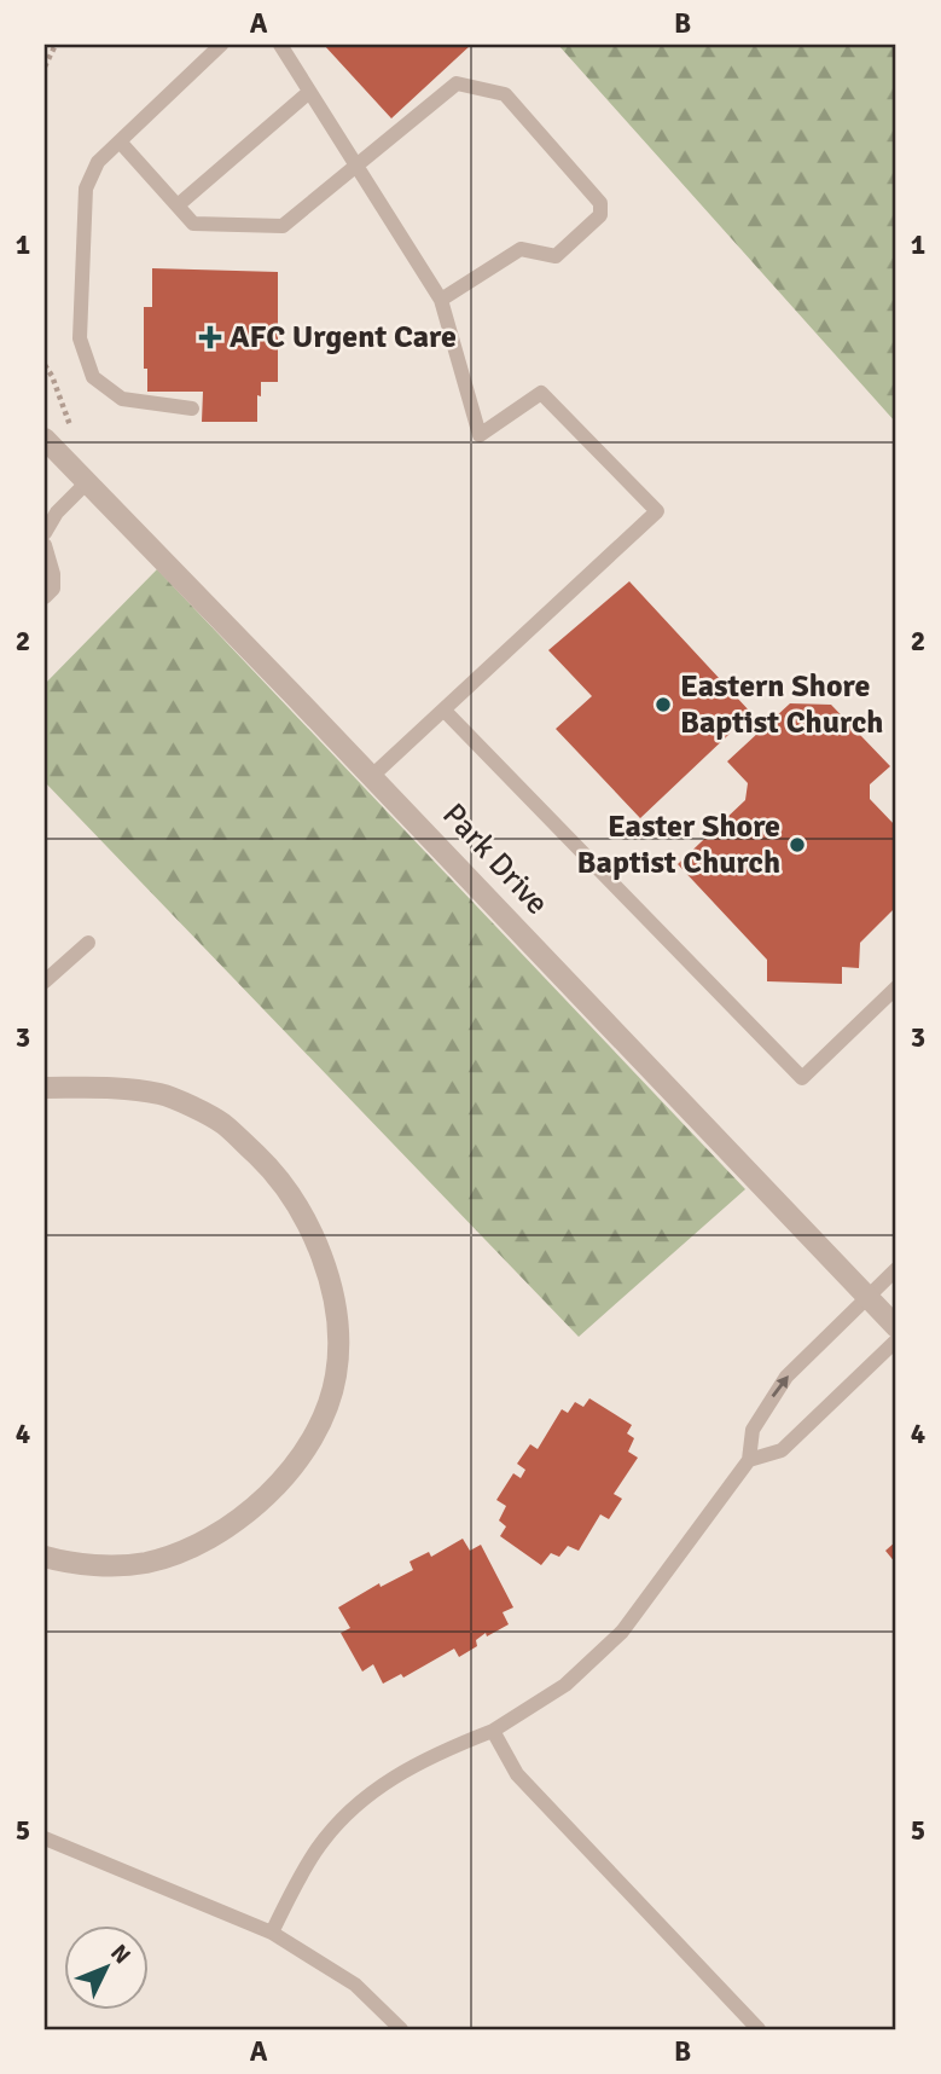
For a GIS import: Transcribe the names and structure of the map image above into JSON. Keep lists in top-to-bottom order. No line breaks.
{"streets":{"street":["Park Drive"]},"places":{"health":["AFC Urgent Care"],"other":["Eastern Shore Baptist Church","Easter Shore Baptist Church"]},"north":"top right","grid":{"columns":["A","B"],"rows":["1","2","3","4","5"]}}
